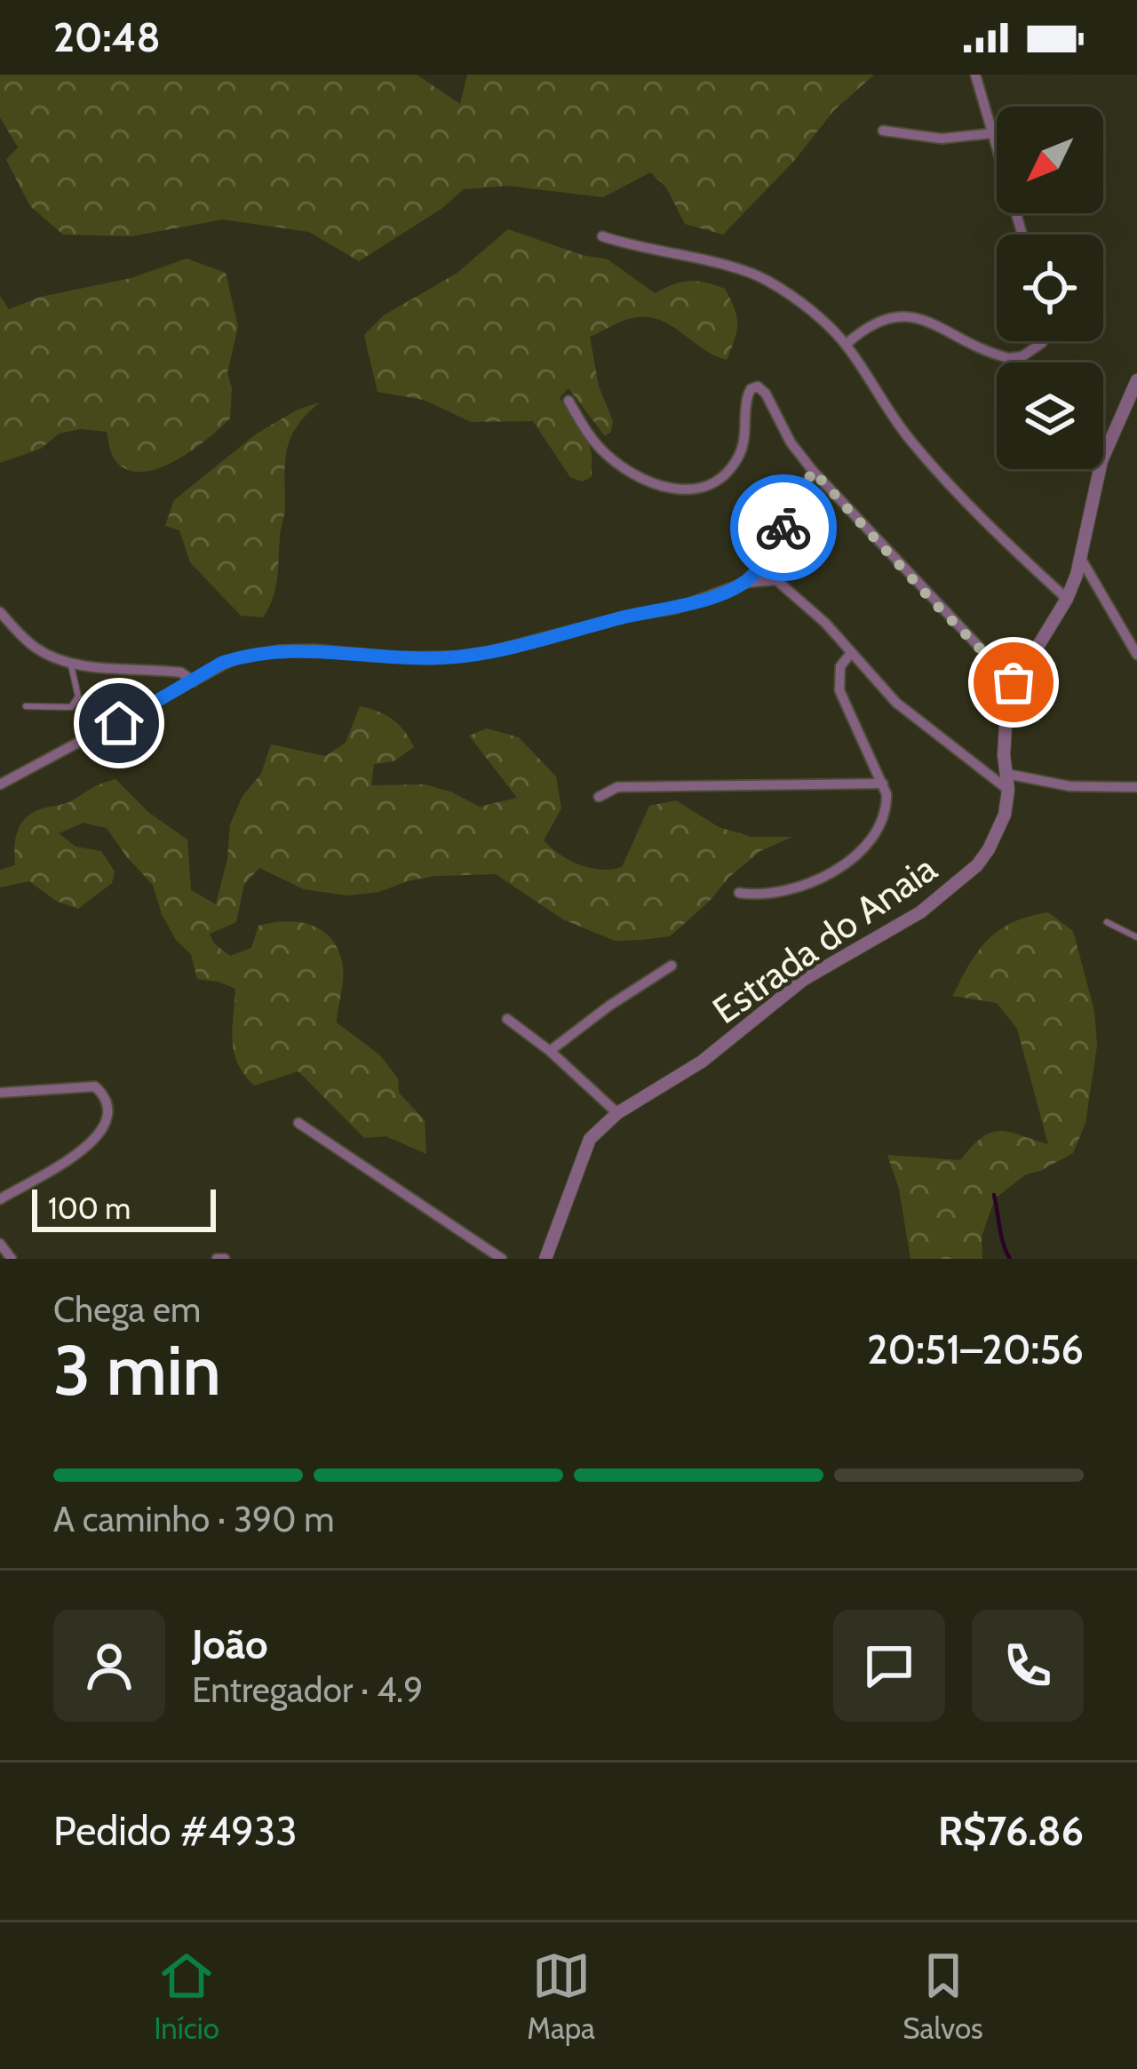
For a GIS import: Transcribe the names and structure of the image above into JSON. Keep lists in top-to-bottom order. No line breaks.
{"streets":{"street":["Estrada do Anaia"]},"scale_bar":"100 m","north":"bottom left","page":{"status":"20:48","scale":"100 m","heading":["3 min","Chega em","20:51–20:56"],"panel":["João","Entregador · 4.9","Pedido #4933","R$76.86"],"bar":"A caminho · 390 m","tabs":["Início","Mapa","Salvos"]}}
